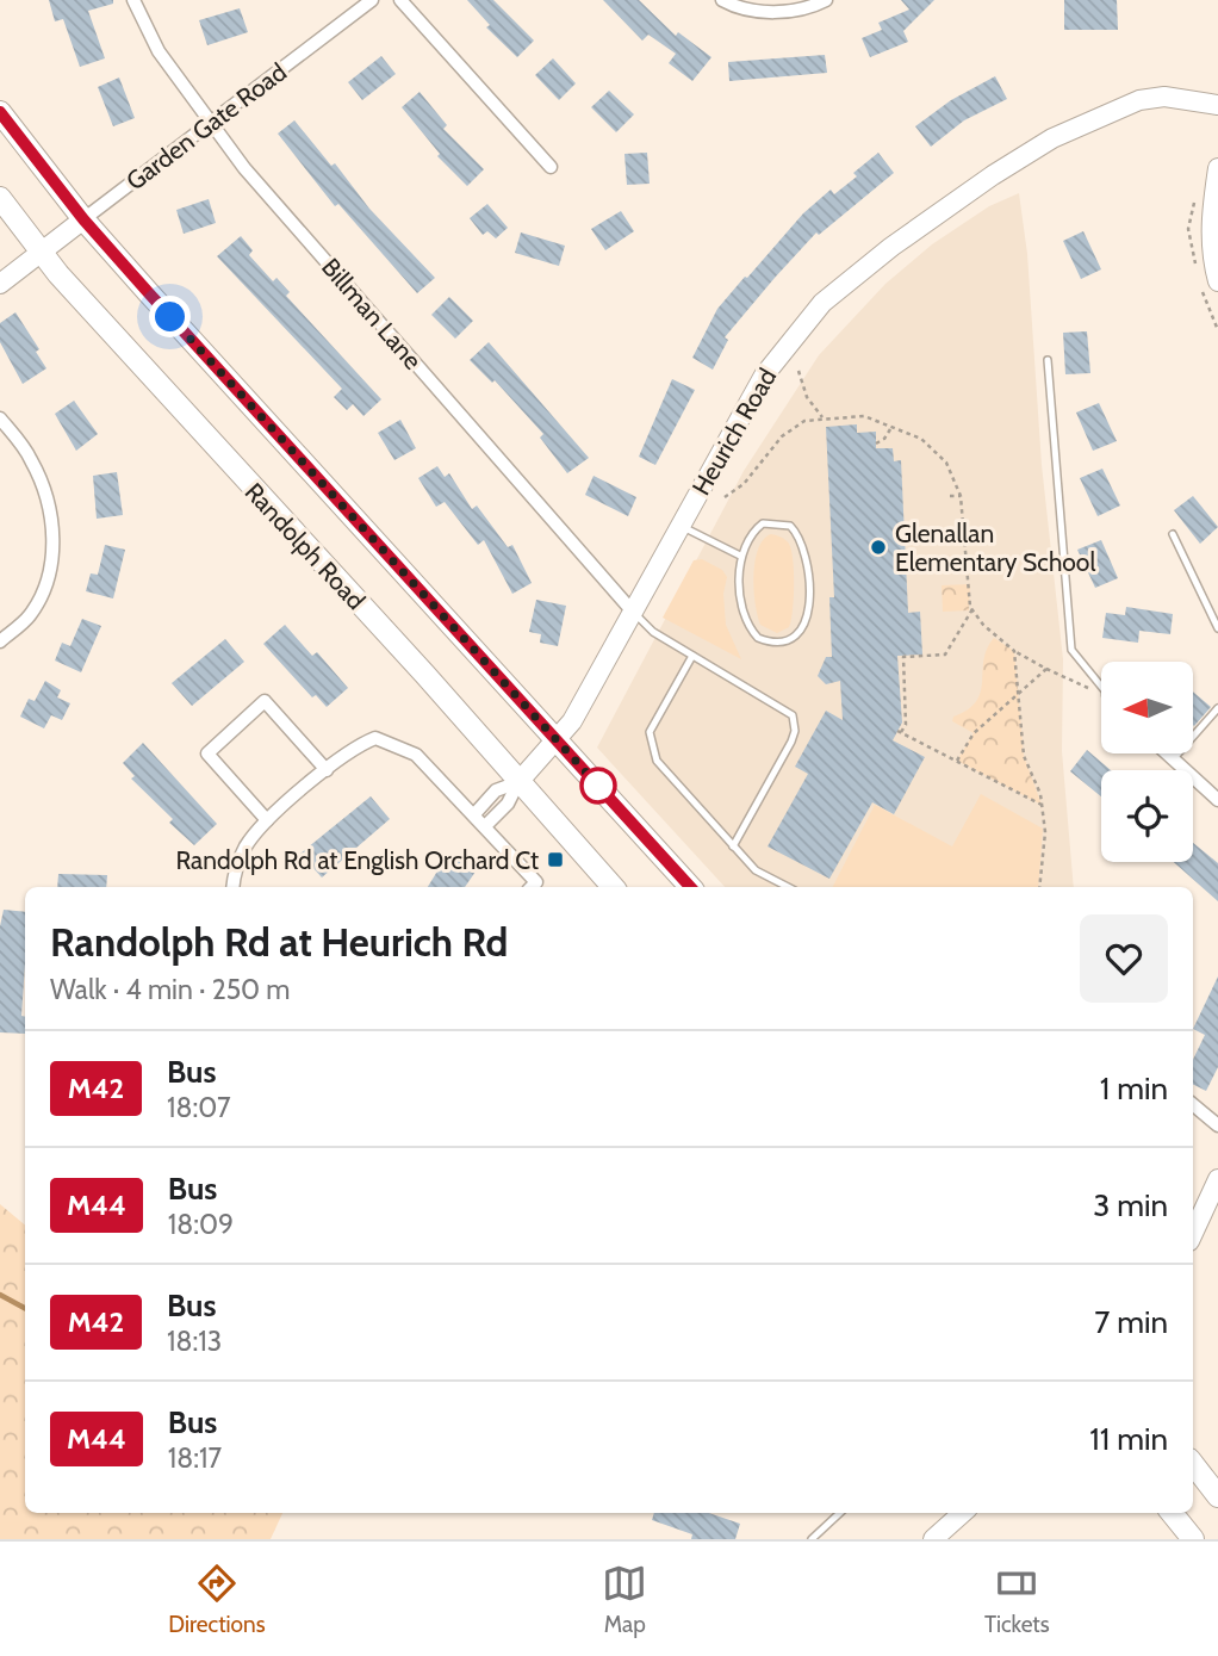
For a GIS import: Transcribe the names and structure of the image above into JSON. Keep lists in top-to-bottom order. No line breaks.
{"streets":{"main road":["Randolph Road"],"street":["Garden Gate Road","Billman Lane","Heurich Road"]},"crossings":[["Garden Gate Road","Billman Lane"],["Garden Gate Road","Randolph Road"],["Billman Lane","Heurich Road"],["Heurich Road","Randolph Road"]],"places":{"other":["Glenallan Elementary School"],"transit":["Randolph Rd at English Orchard Ct"]},"lines":["bus line M42"],"north":"left","page":{"heading":["Randolph Rd at Heurich Rd","Walk · 4 min · 250 m"],"list":[{"mark":"M42","name":"Bus","note":"18:07","value":"1 min"},{"mark":"M44","name":"Bus","note":"18:09","value":"3 min"},{"mark":"M42","name":"Bus","note":"18:13","value":"7 min"},{"mark":"M44","name":"Bus","note":"18:17","value":"11 min"}],"tabs":["Directions","Map","Tickets"]}}
